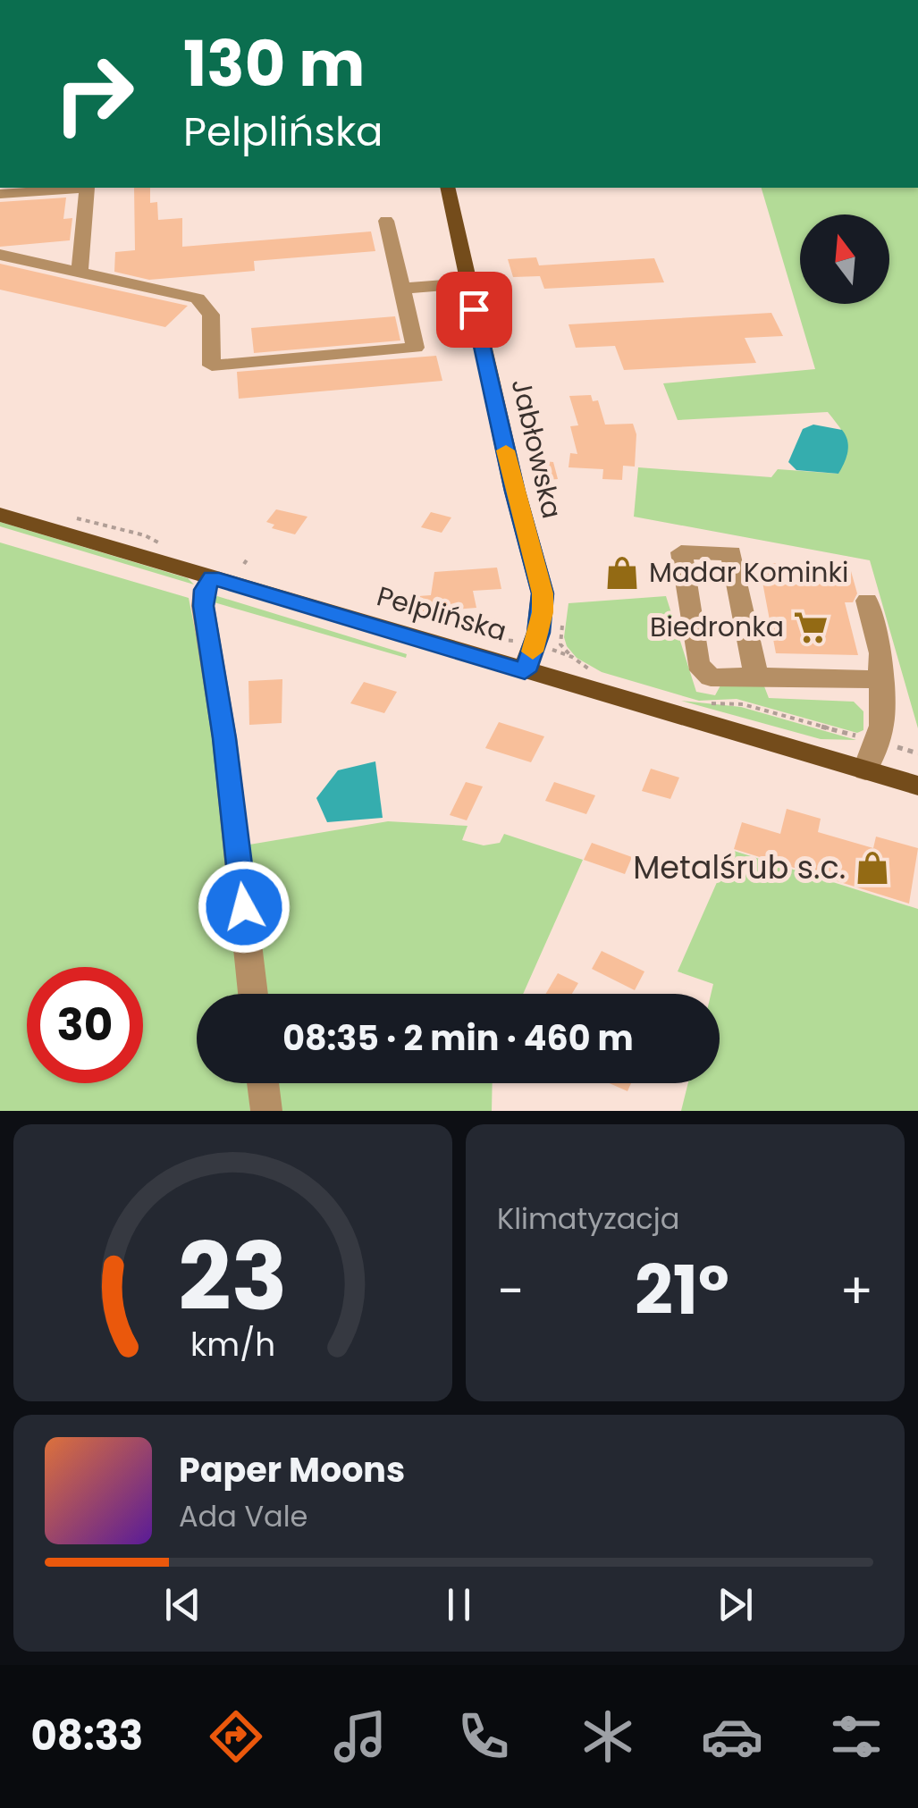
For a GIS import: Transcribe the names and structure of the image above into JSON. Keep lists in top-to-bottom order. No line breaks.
{"streets":{"main road":["Jabłowska","Pelplińska"]},"crossings":[["Jabłowska","Pelplińska"]],"places":{"shop":["Madar Kominki","Metalśrub s.c."],"supermarket":["Biedronka"]},"north":"top","page":{"turn":["130 m","Pelplińska"],"limit":"30","trip":"08:35 · 2 min · 460 m","tile":"Klimatyzacja","heat":["−","21°","+"],"song":["Paper Moons","Ada Vale"],"tabs":"08:33","gauge":["23","km/h"]}}
